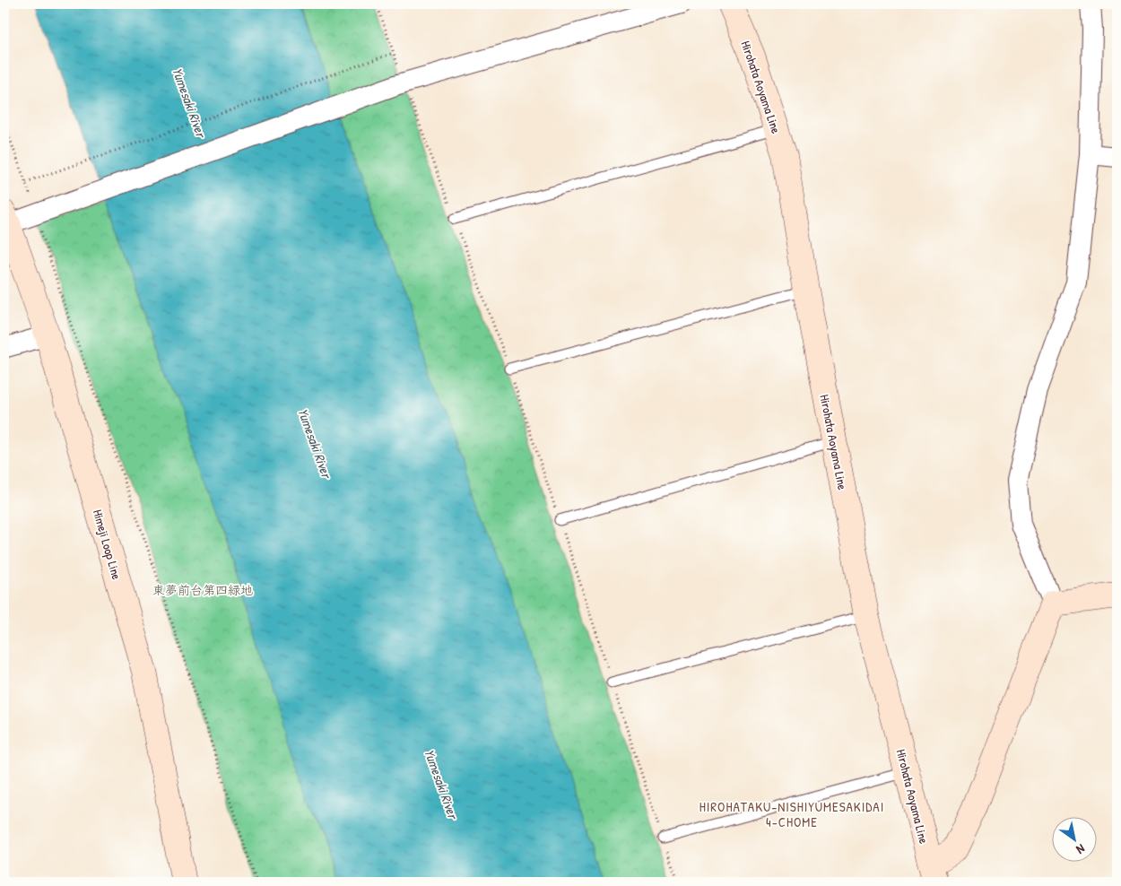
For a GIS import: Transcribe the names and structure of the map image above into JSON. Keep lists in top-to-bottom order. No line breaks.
{"streets":{"main road":["Hirohata Aoyama Line","Himeji Loop Line"]},"districts":["HIROHATAKU-NISHIYUMESAKIDAI 4-CHOME"],"water":["Yumesaki River"],"parks":["東夢前台第四緑地"],"north":"bottom right"}
